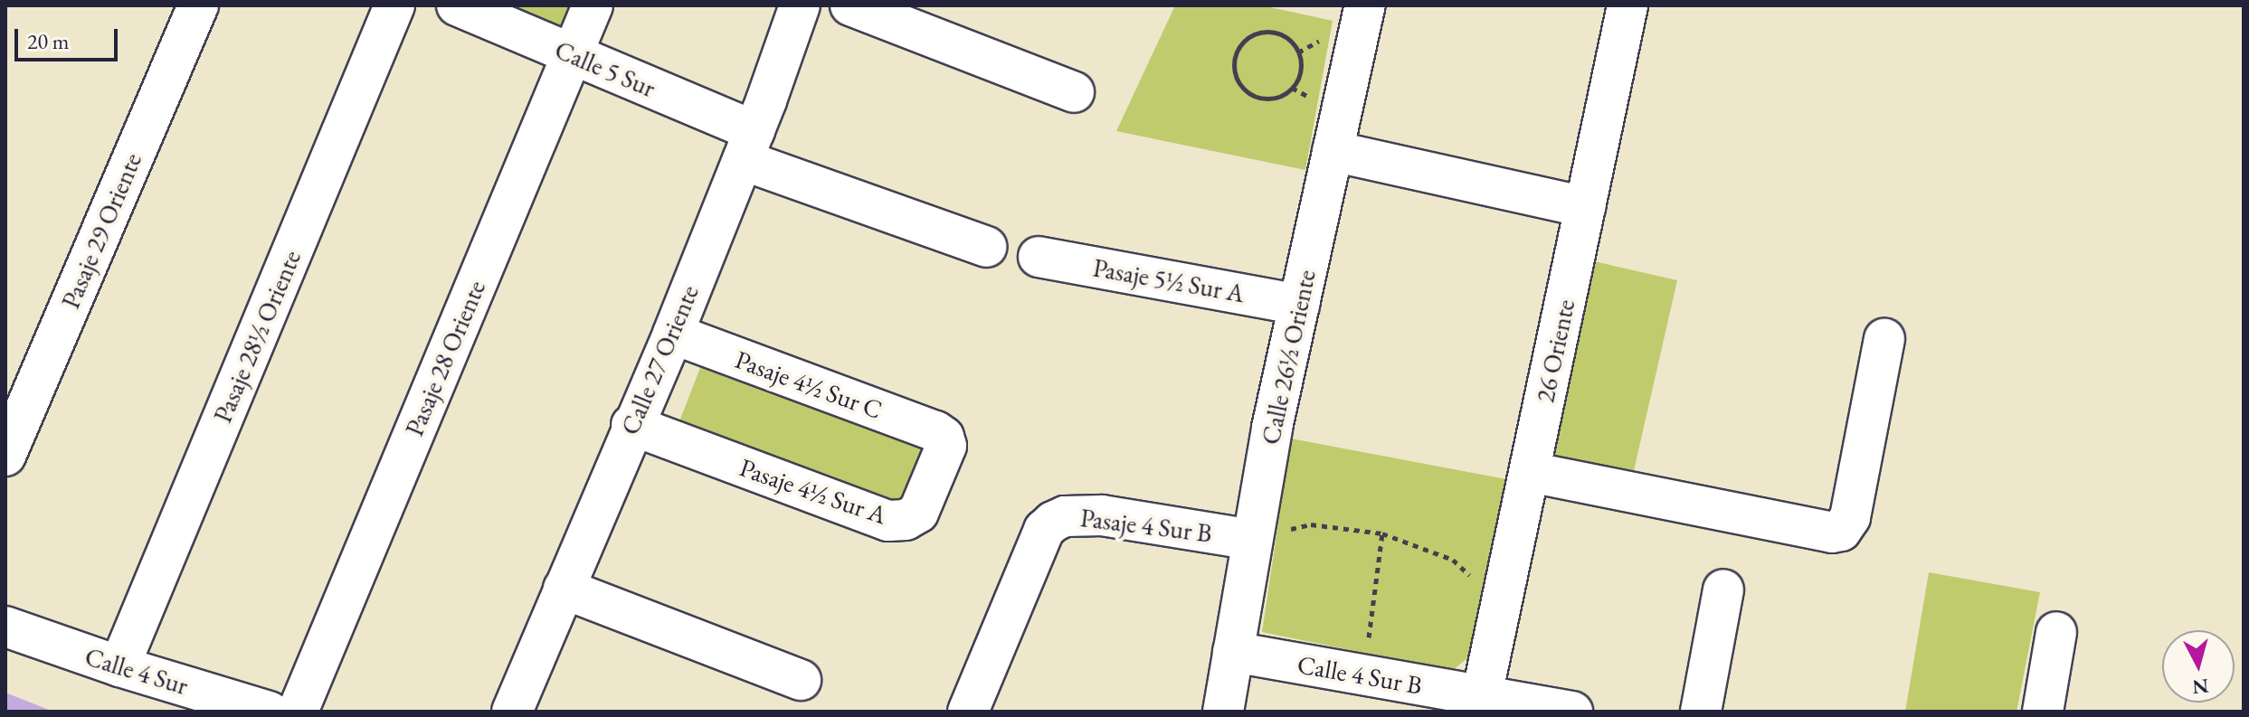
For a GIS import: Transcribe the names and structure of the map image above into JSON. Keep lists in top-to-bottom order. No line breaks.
{"streets":{"street":["Calle 5 Sur","Pasaje 29 Oriente","Pasaje 5½ Sur A","Pasaje 28½ Oriente","26 Oriente","Calle 26½ Oriente","Pasaje 28 Oriente","Calle 27 Oriente","Pasaje 4½ Sur C","Pasaje 4½ Sur A","Pasaje 4 Sur B","Calle 4 Sur","Calle 4 Sur B"]},"crossings":[["Calle 5 Sur","Pasaje 28 Oriente"],["Calle 5 Sur","Calle 27 Oriente"],["Pasaje 5½ Sur A","Calle 26½ Oriente"],["Pasaje 28½ Oriente","Calle 4 Sur"],["26 Oriente","Calle 4 Sur B"],["Calle 26½ Oriente","Pasaje 4 Sur B"],["Calle 26½ Oriente","Calle 4 Sur B"],["Calle 27 Oriente","Pasaje 4½ Sur C"],["Calle 27 Oriente","Pasaje 4½ Sur A"],["Pasaje 4½ Sur C","Pasaje 4½ Sur A"]],"scale_bar":"20 m","north":"bottom"}
